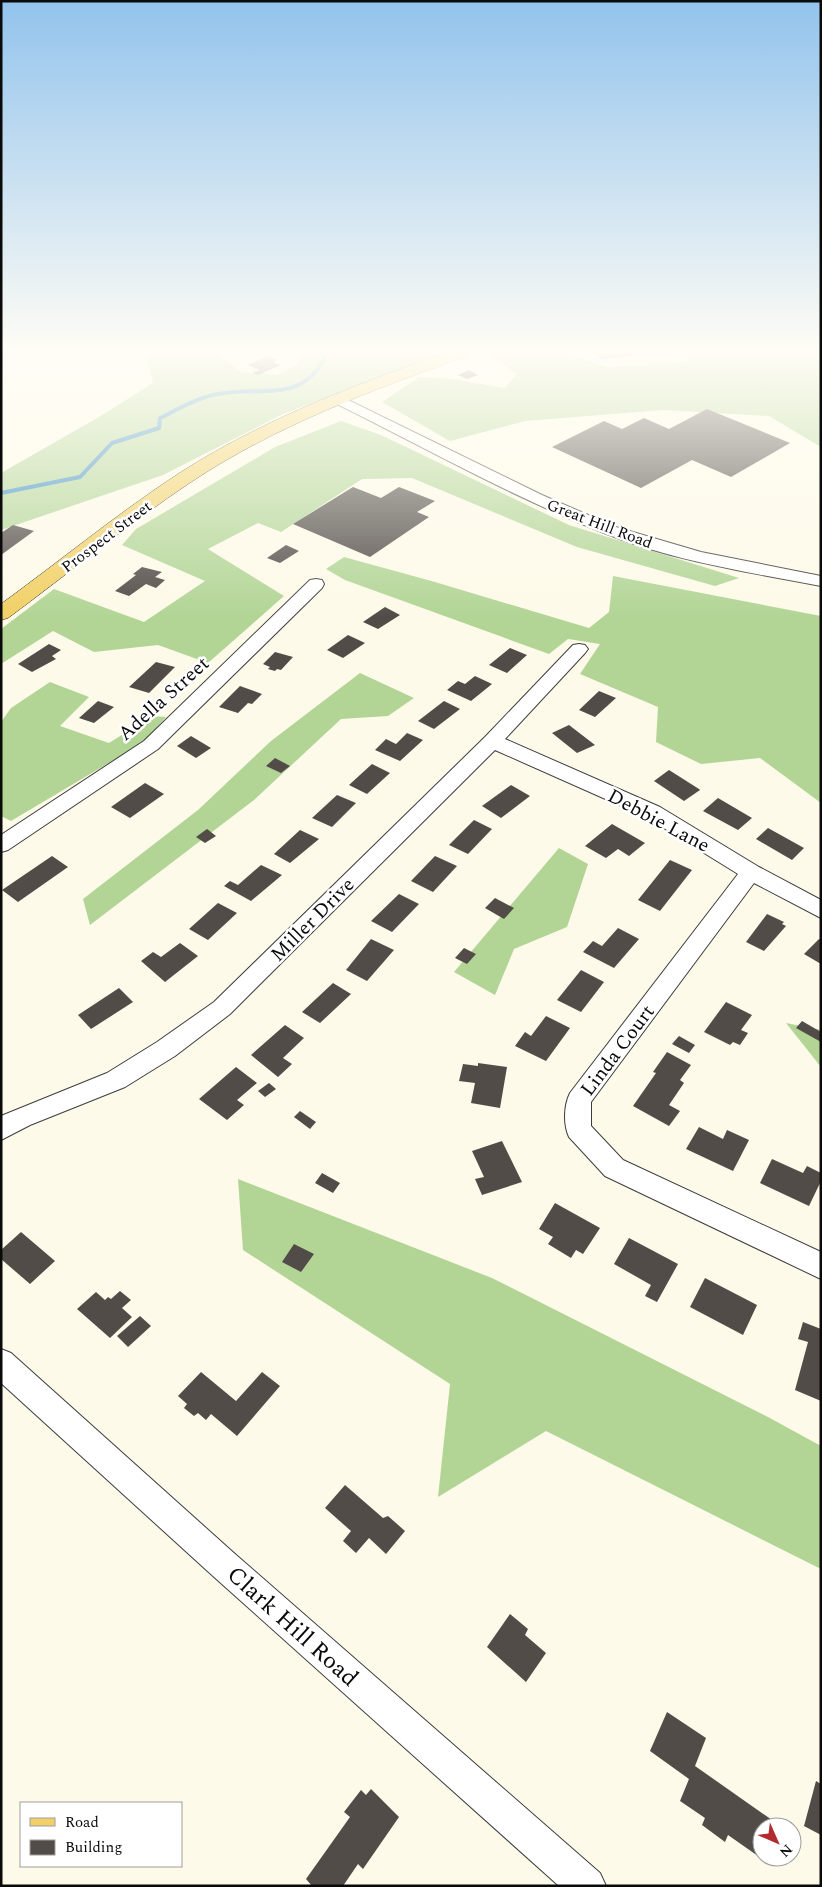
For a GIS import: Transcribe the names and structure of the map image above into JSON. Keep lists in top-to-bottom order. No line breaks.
{"streets":{"main road":["Prospect Street"],"street":["Great Hill Road","Adella Street","Debbie Lane","Miller Drive","Linda Court","Clark Hill Road"]},"crossings":[["Debbie Lane","Miller Drive"],["Debbie Lane","Linda Court"]],"legend":["Road","Building"],"north":"bottom right"}
